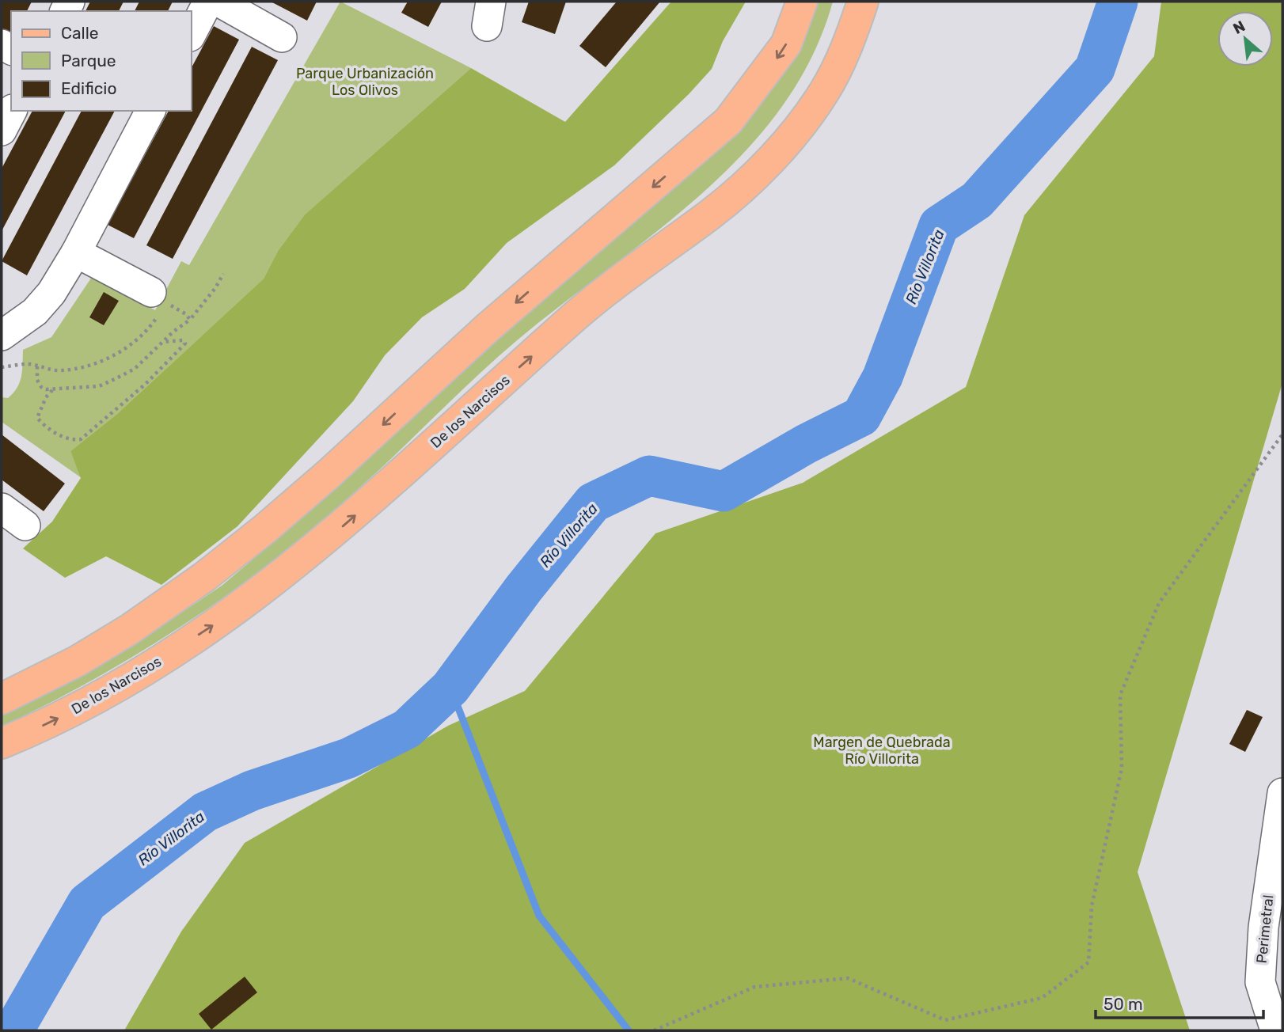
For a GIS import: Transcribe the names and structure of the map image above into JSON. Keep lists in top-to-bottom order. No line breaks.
{"streets":{"main road":["De los Narcisos"],"street":["Perimetral"]},"water":["Río Villorita"],"parks":["Parque Urbanización Los Olivos","Margen de Quebrada Río Villorita"],"legend":["Calle","Parque","Edificio"],"scale_bar":"50 m","north":"top left"}
